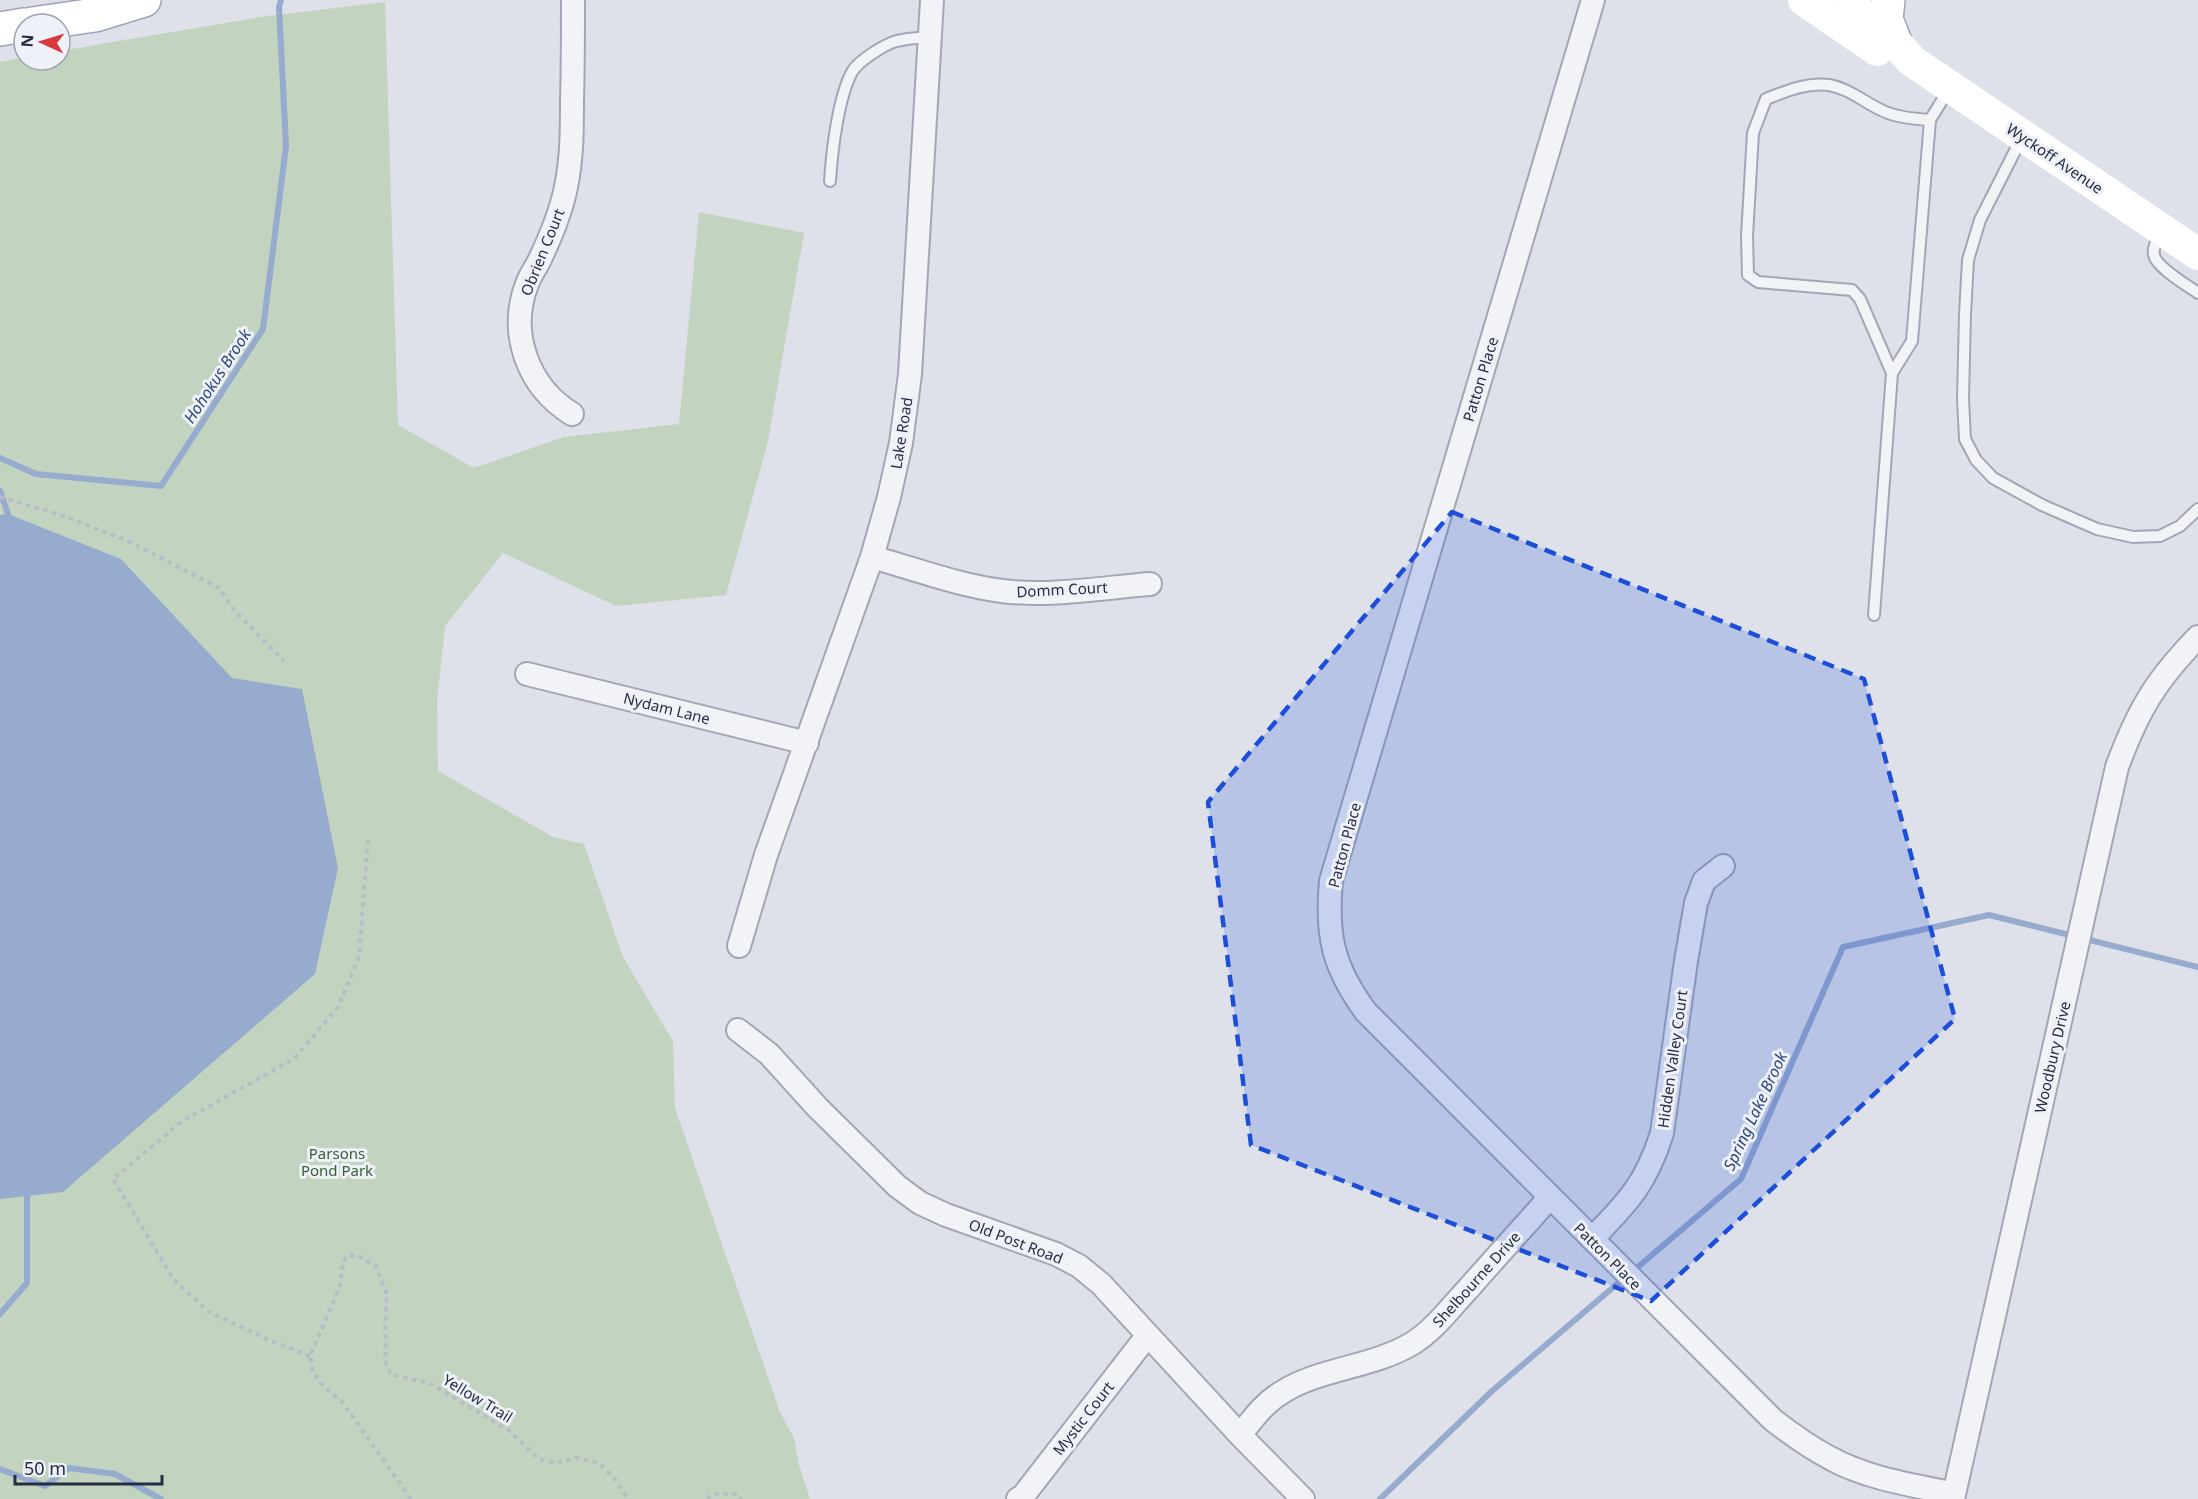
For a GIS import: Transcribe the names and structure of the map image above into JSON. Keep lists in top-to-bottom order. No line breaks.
{"streets":{"main road":["Wyckoff Avenue"],"street":["Obrien Court","Patton Place","Lake Road","Domm Court","Nydam Lane","Woodbury Drive","Hidden Valley Court","Old Post Road","Shelbourne Drive","Mystic Court"],"path":["Yellow Trail"]},"crossings":[["Patton Place","Woodbury Drive"],["Patton Place","Hidden Valley Court"],["Patton Place","Shelbourne Drive"],["Lake Road","Domm Court"],["Lake Road","Nydam Lane"],["Old Post Road","Shelbourne Drive"],["Old Post Road","Mystic Court"]],"water":["Hohokus Brook","Spring Lake Brook"],"parks":["Parsons Pond Park"],"scale_bar":"50 m","north":"left"}
